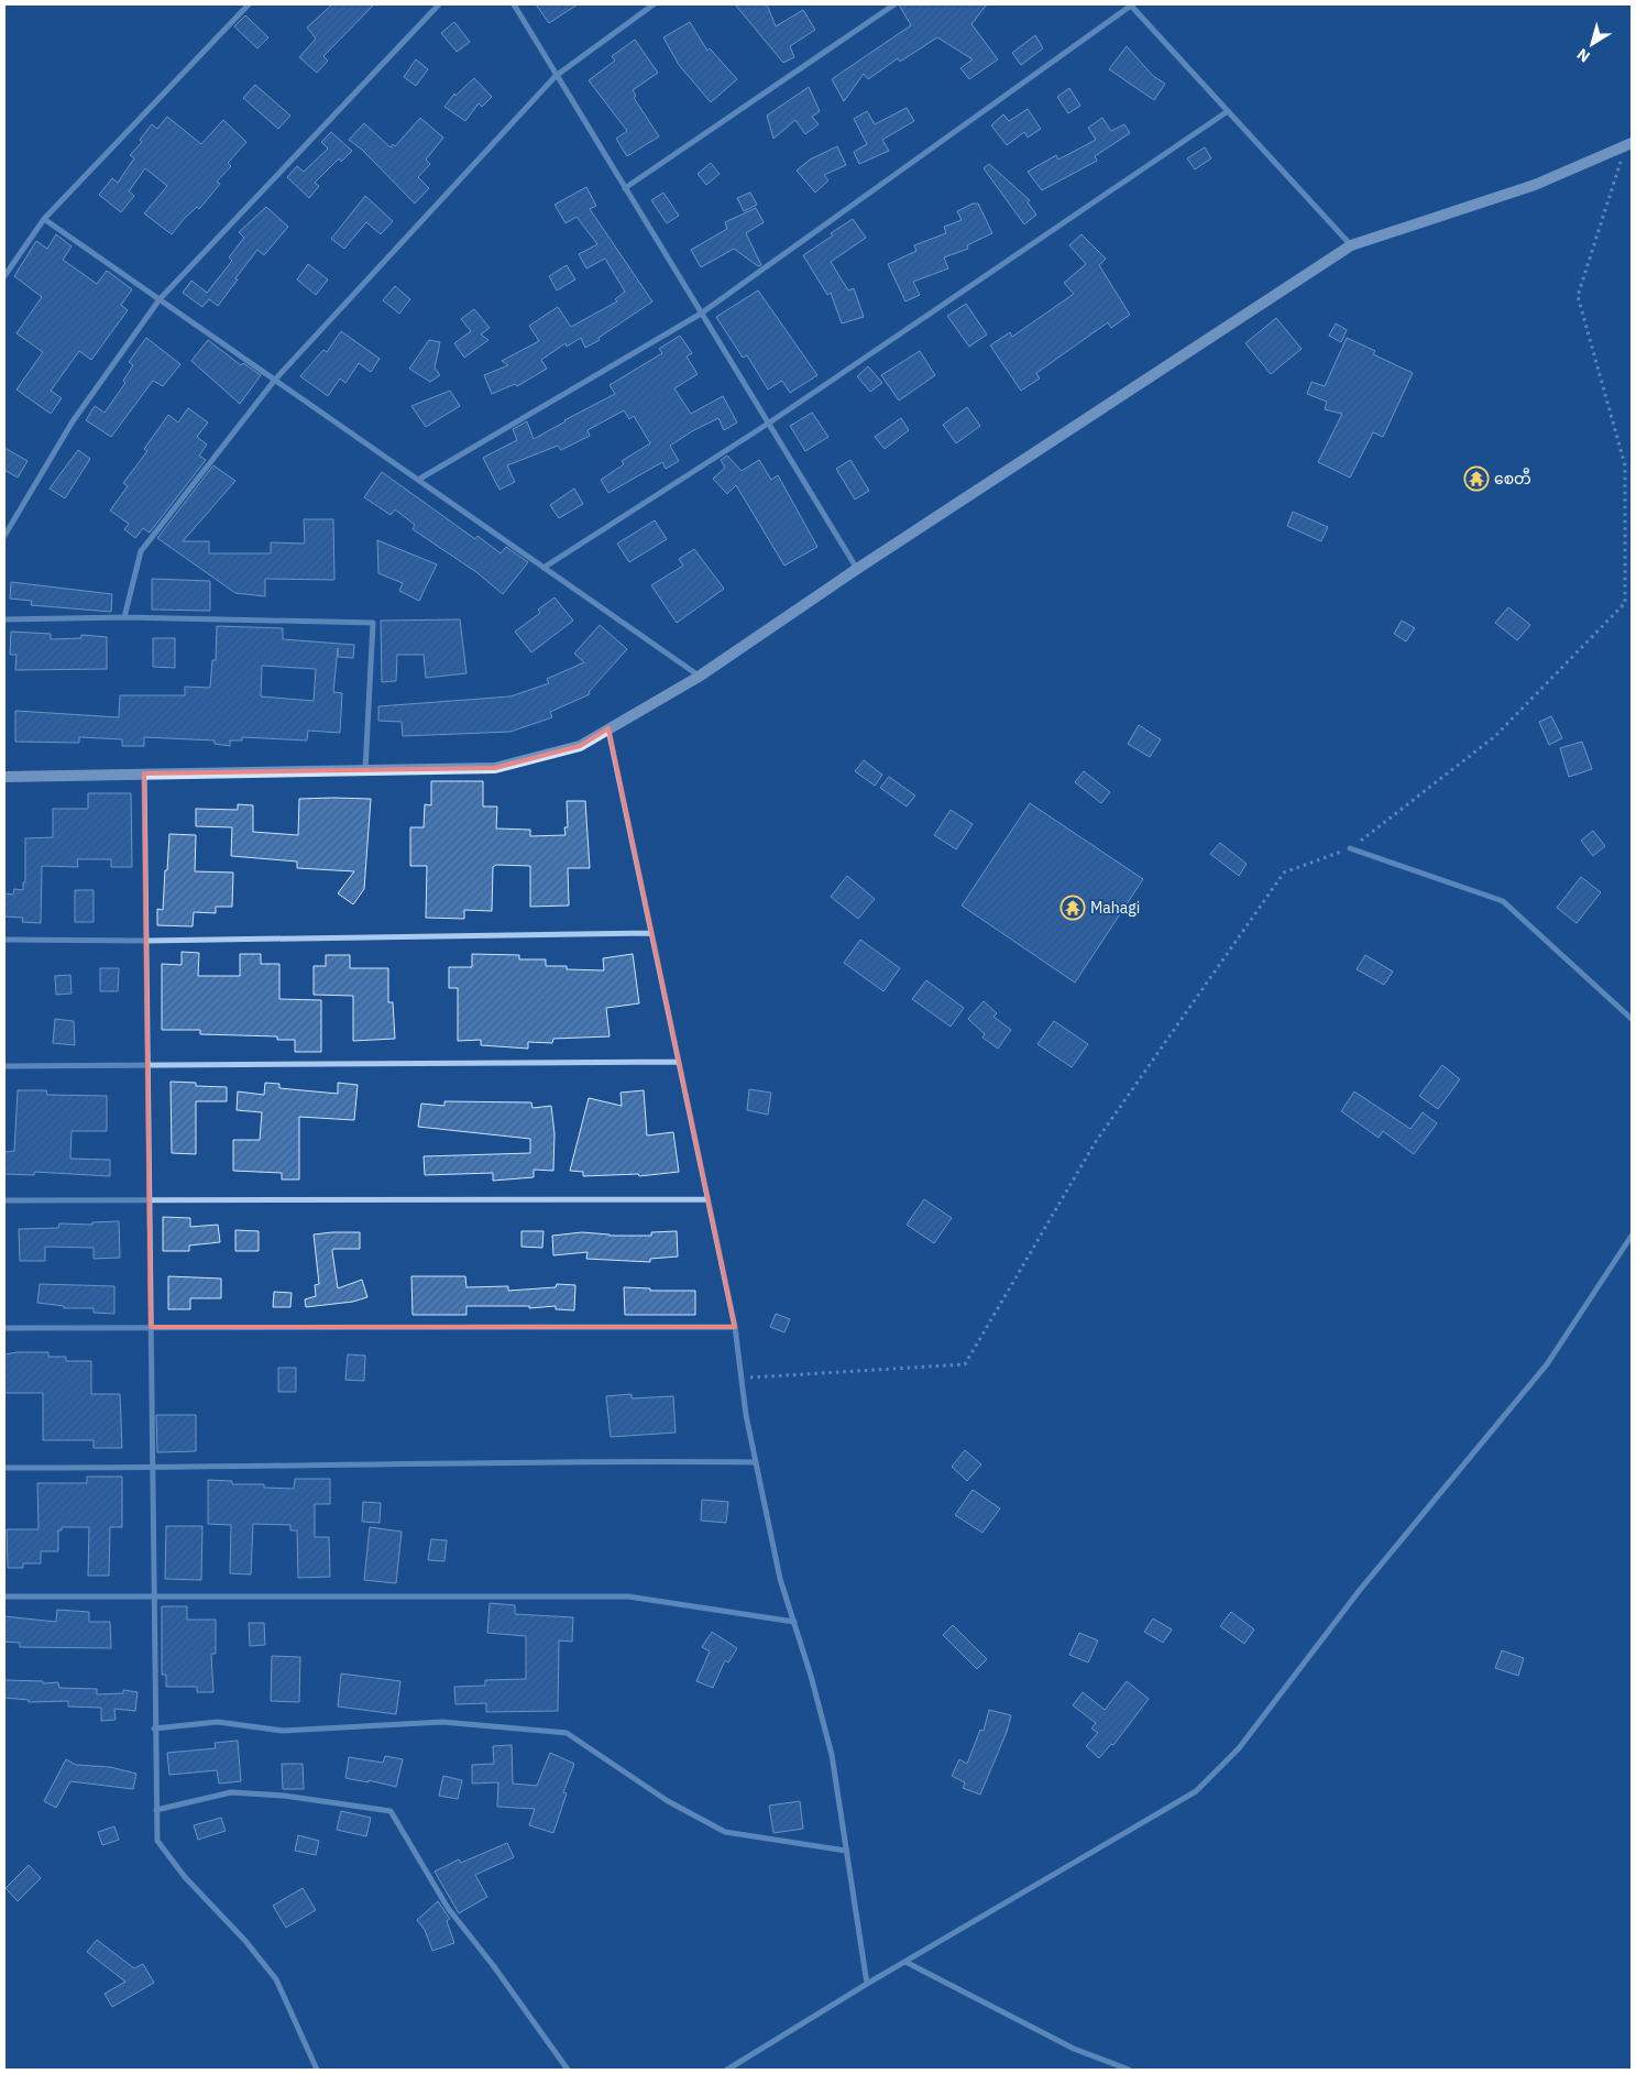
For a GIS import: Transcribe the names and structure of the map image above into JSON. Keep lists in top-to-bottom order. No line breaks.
{"places":{"temple":["စေတီ","Mahagi"]},"north":"bottom left"}
